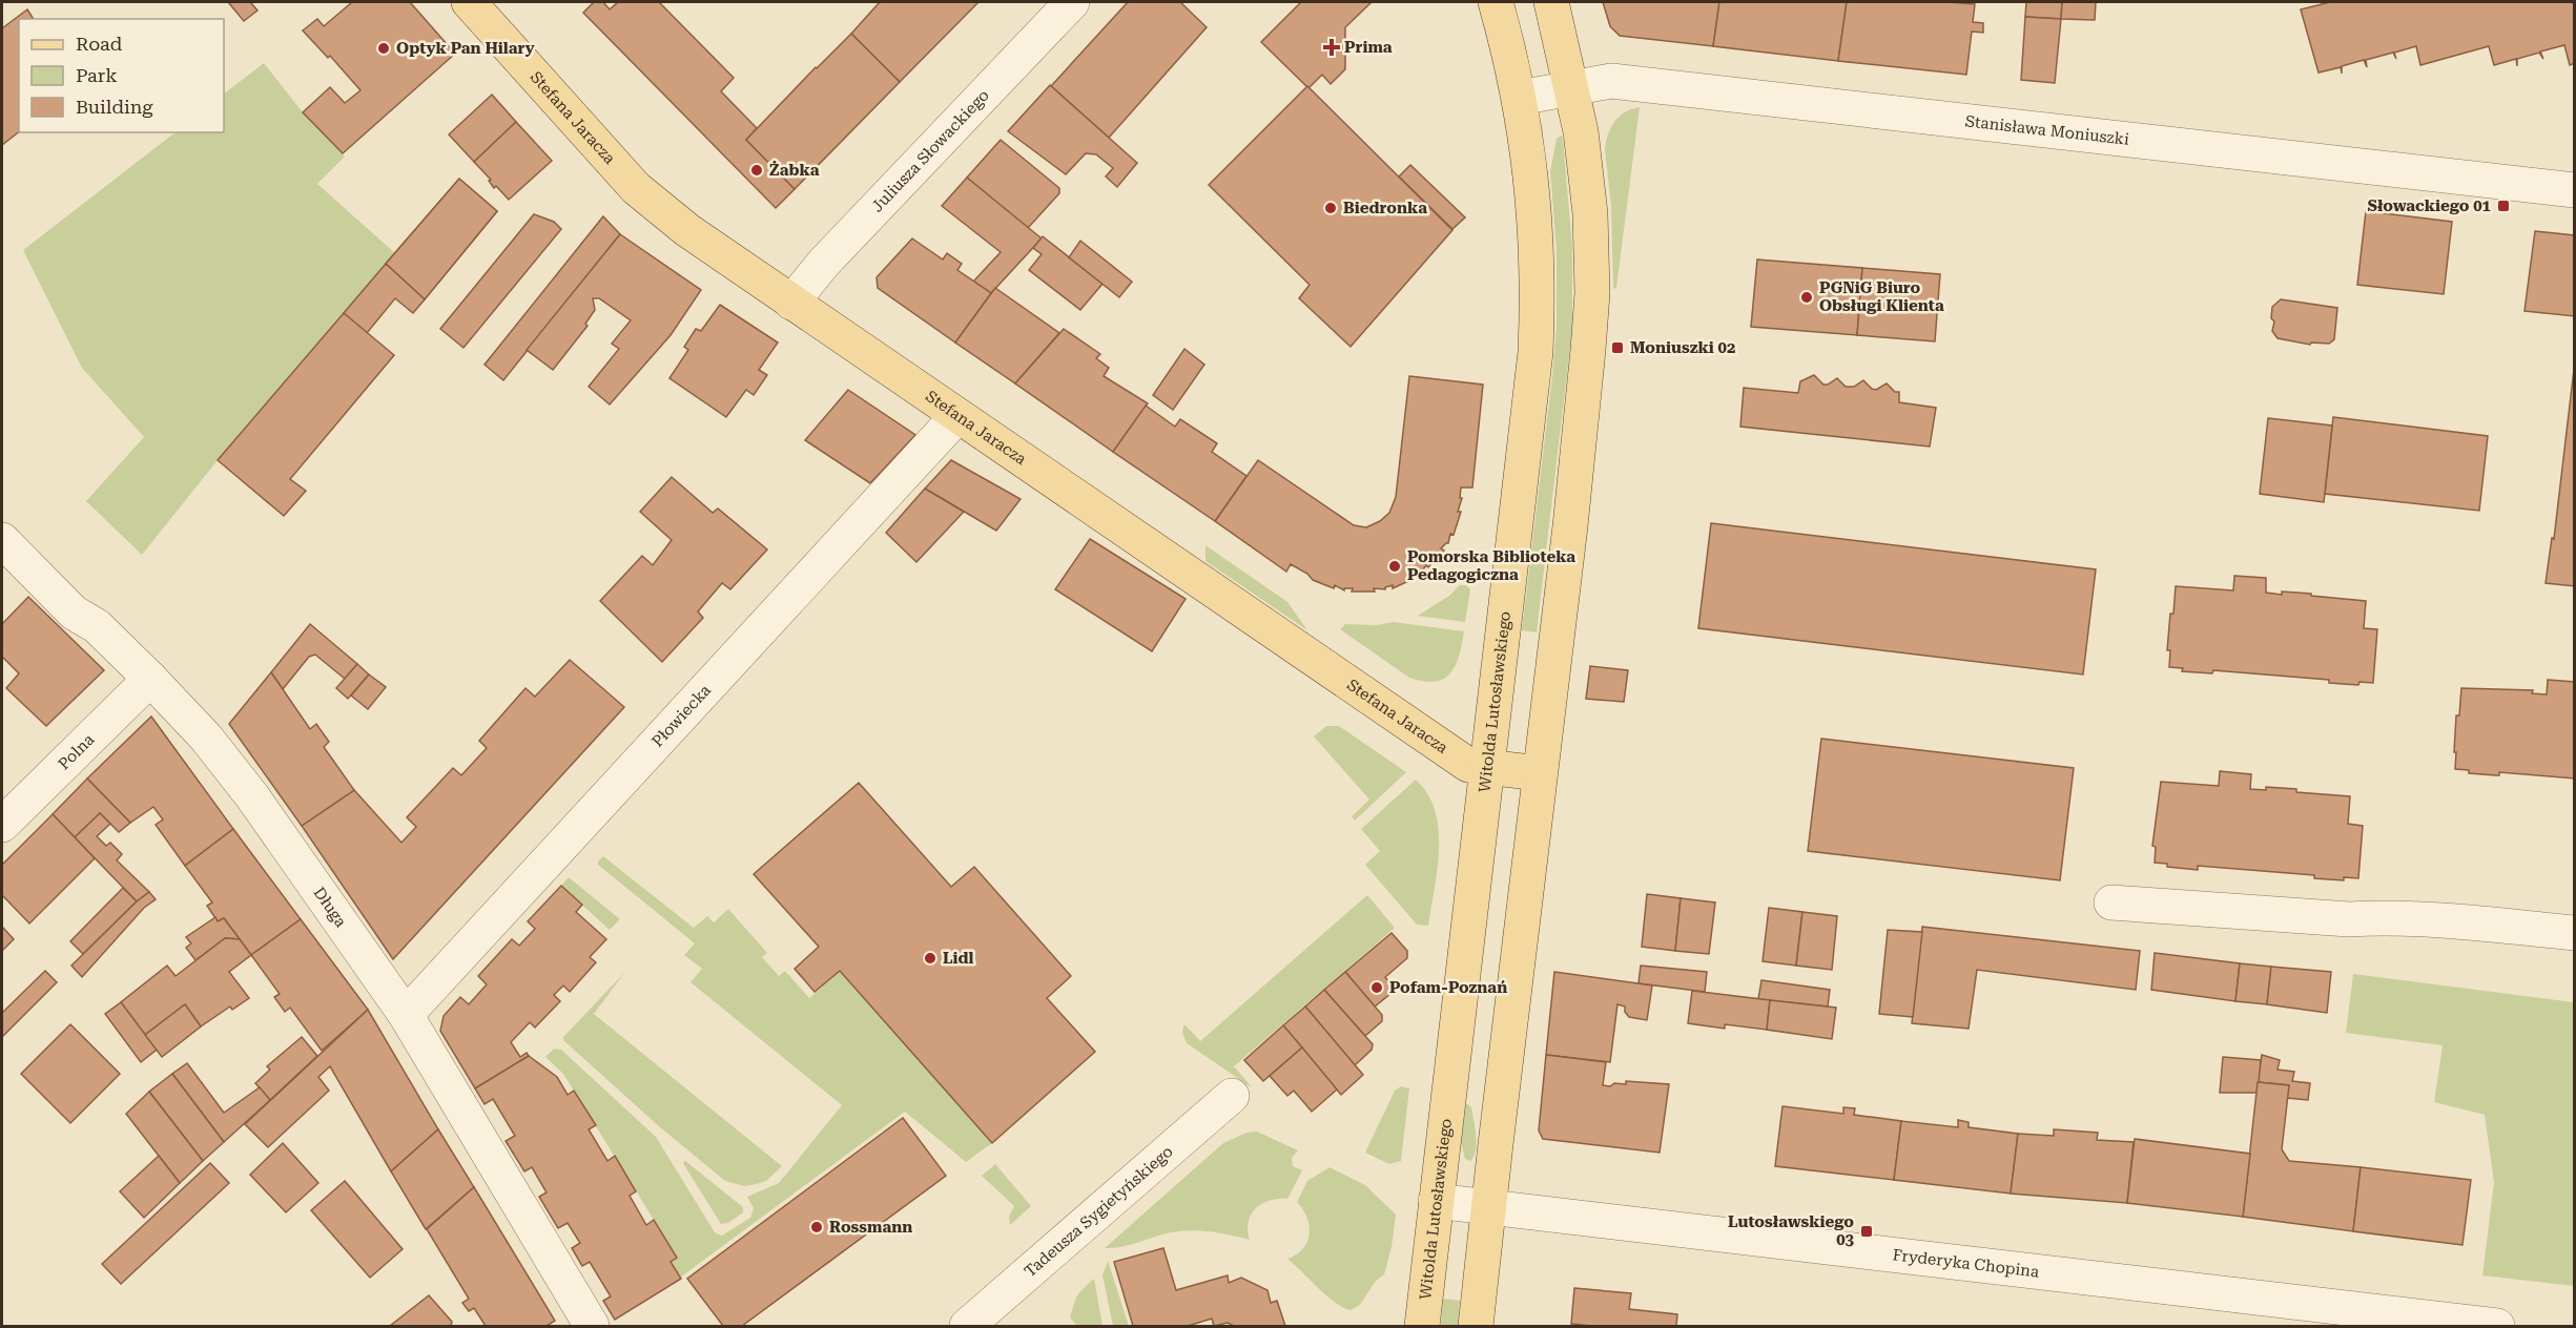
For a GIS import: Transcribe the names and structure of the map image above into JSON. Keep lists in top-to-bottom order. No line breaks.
{"streets":{"main road":["Stefana Jaracza","Witolda Lutosławskiego"],"street":["Stanisława Moniuszki","Juliusza Słowackiego","Płowiecka","Polna","Długa","Tadeusza Sygietyńskiego","Fryderyka Chopina"]},"crossings":[["Stefana Jaracza","Juliusza Słowackiego"],["Stefana Jaracza","Witolda Lutosławskiego"],["Stefana Jaracza","Płowiecka"],["Stanisława Moniuszki","Witolda Lutosławskiego"],["Witolda Lutosławskiego","Fryderyka Chopina"],["Płowiecka","Długa"],["Polna","Długa"]],"places":{"health":["Prima"],"other":["Optyk Pan Hilary","Żabka","Biedronka","PGNiG Biuro Obsługi Klienta","Pomorska Biblioteka Pedagogiczna","Lidl","Pofam-Poznań","Rossmann"],"transit":["Słowackiego 01","Moniuszki 02","Lutosławskiego 03"]},"legend":["Road","Park","Building"]}
